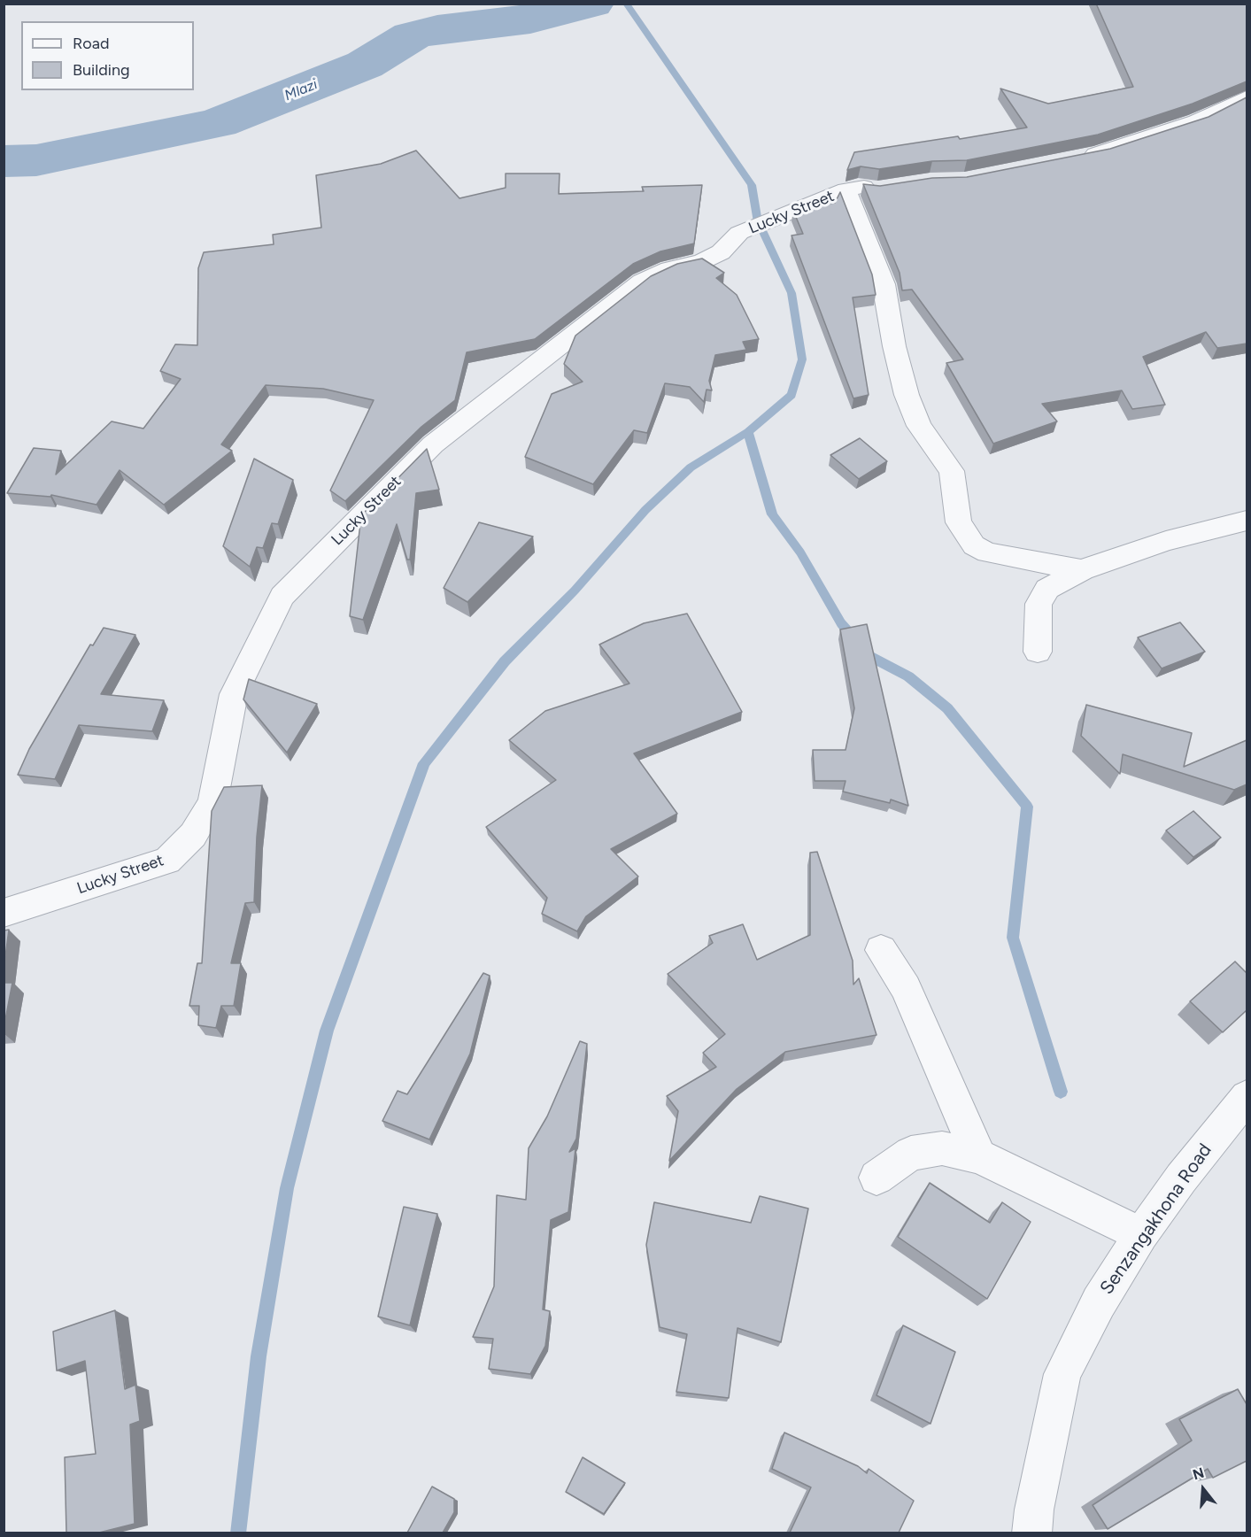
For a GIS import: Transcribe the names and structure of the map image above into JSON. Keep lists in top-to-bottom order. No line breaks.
{"streets":{"street":["Lucky Street","Senzangakhona Road"]},"water":["Mlazi"],"legend":["Road","Building"],"north":"top"}
